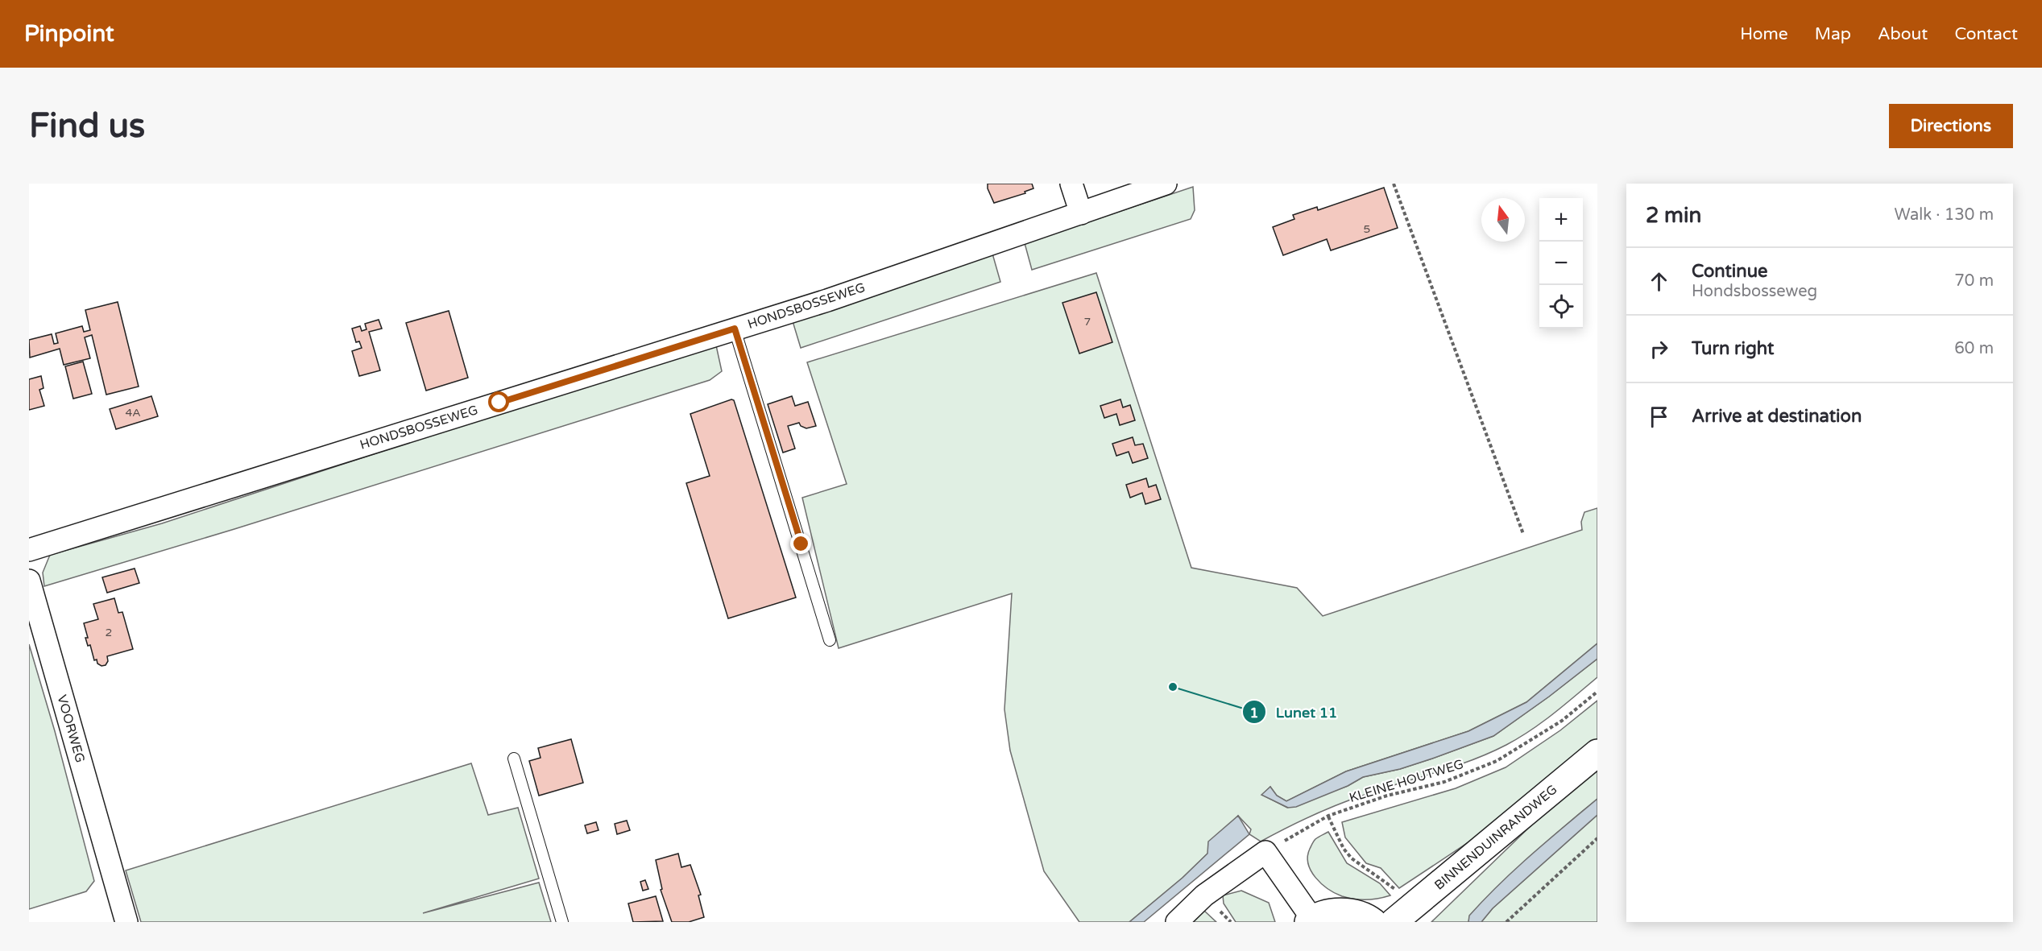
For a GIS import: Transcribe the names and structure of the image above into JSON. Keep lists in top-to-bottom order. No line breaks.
{"streets":{"main road":["BINNENDUINRANDWEG"],"street":["HONDSBOSSEWEG","VOORWEG"],"path":["KLEINE HOUTWEG"]},"places":["Lunet 11"],"house_numbers":["5","7","4A","2"],"north":"top","page":{"header":"Pinpoint","nav":["Home","Map","About","Contact"],"buttons":"Directions","title":"Find us","heading":["2 min","Walk · 130 m"],"map_buttons":["+","−"],"list":[["Continue","Hondsbosseweg","70 m"],["Turn right","60 m"],"Arrive at destination"]}}
